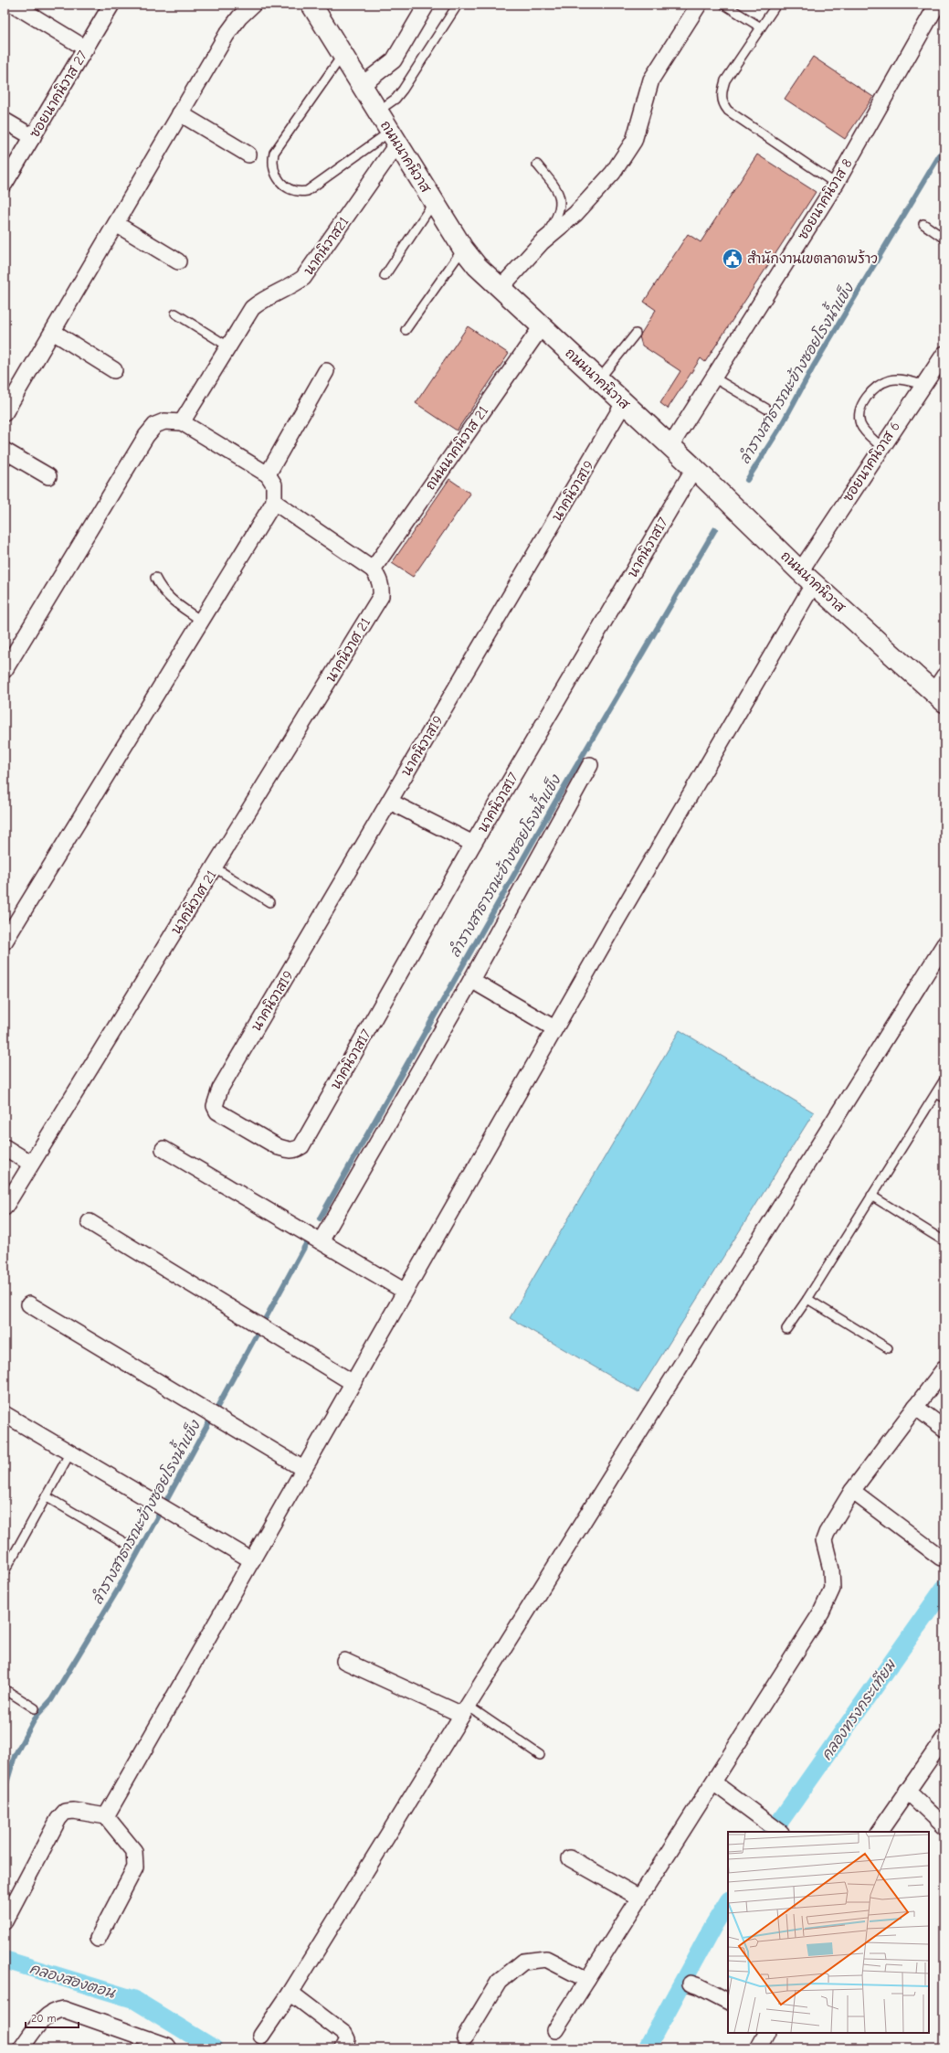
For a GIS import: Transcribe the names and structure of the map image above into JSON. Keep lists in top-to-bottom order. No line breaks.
{"streets":{"main road":["ถนนนาคนิวาส"],"street":["ซอยนาคนิวาส 27","ซอยนาคนิวาส 8","นาคนิวาส21","ถนนนาคนิวาส 21","ซอยนาคนิวาส 6","นาคนิวาส19","นาคนิวาส17","นาคนิวาศ 21"]},"crossings":[["ถนนนาคนิวาส","ซอยนาคนิวาส 8"],["ถนนนาคนิวาส","นาคนิวาส21"],["ถนนนาคนิวาส","ถนนนาคนิวาส 21"],["ถนนนาคนิวาส","ซอยนาคนิวาส 6"],["ถนนนาคนิวาส","นาคนิวาส19"],["ถนนนาคนิวาส","นาคนิวาส17"],["ถนนนาคนิวาส 21","นาคนิวาศ 21"],["นาคนิวาส19","นาคนิวาส17"]],"water":["ลำรางสาธารณะข้างซอยโรงน้ำแข็ง","คลองทรงกระเทียม","คลองสองตอน"],"places":{"public building":["สำนักงานเขตลาดพร้าว"]},"scale_bar":"20 m"}
